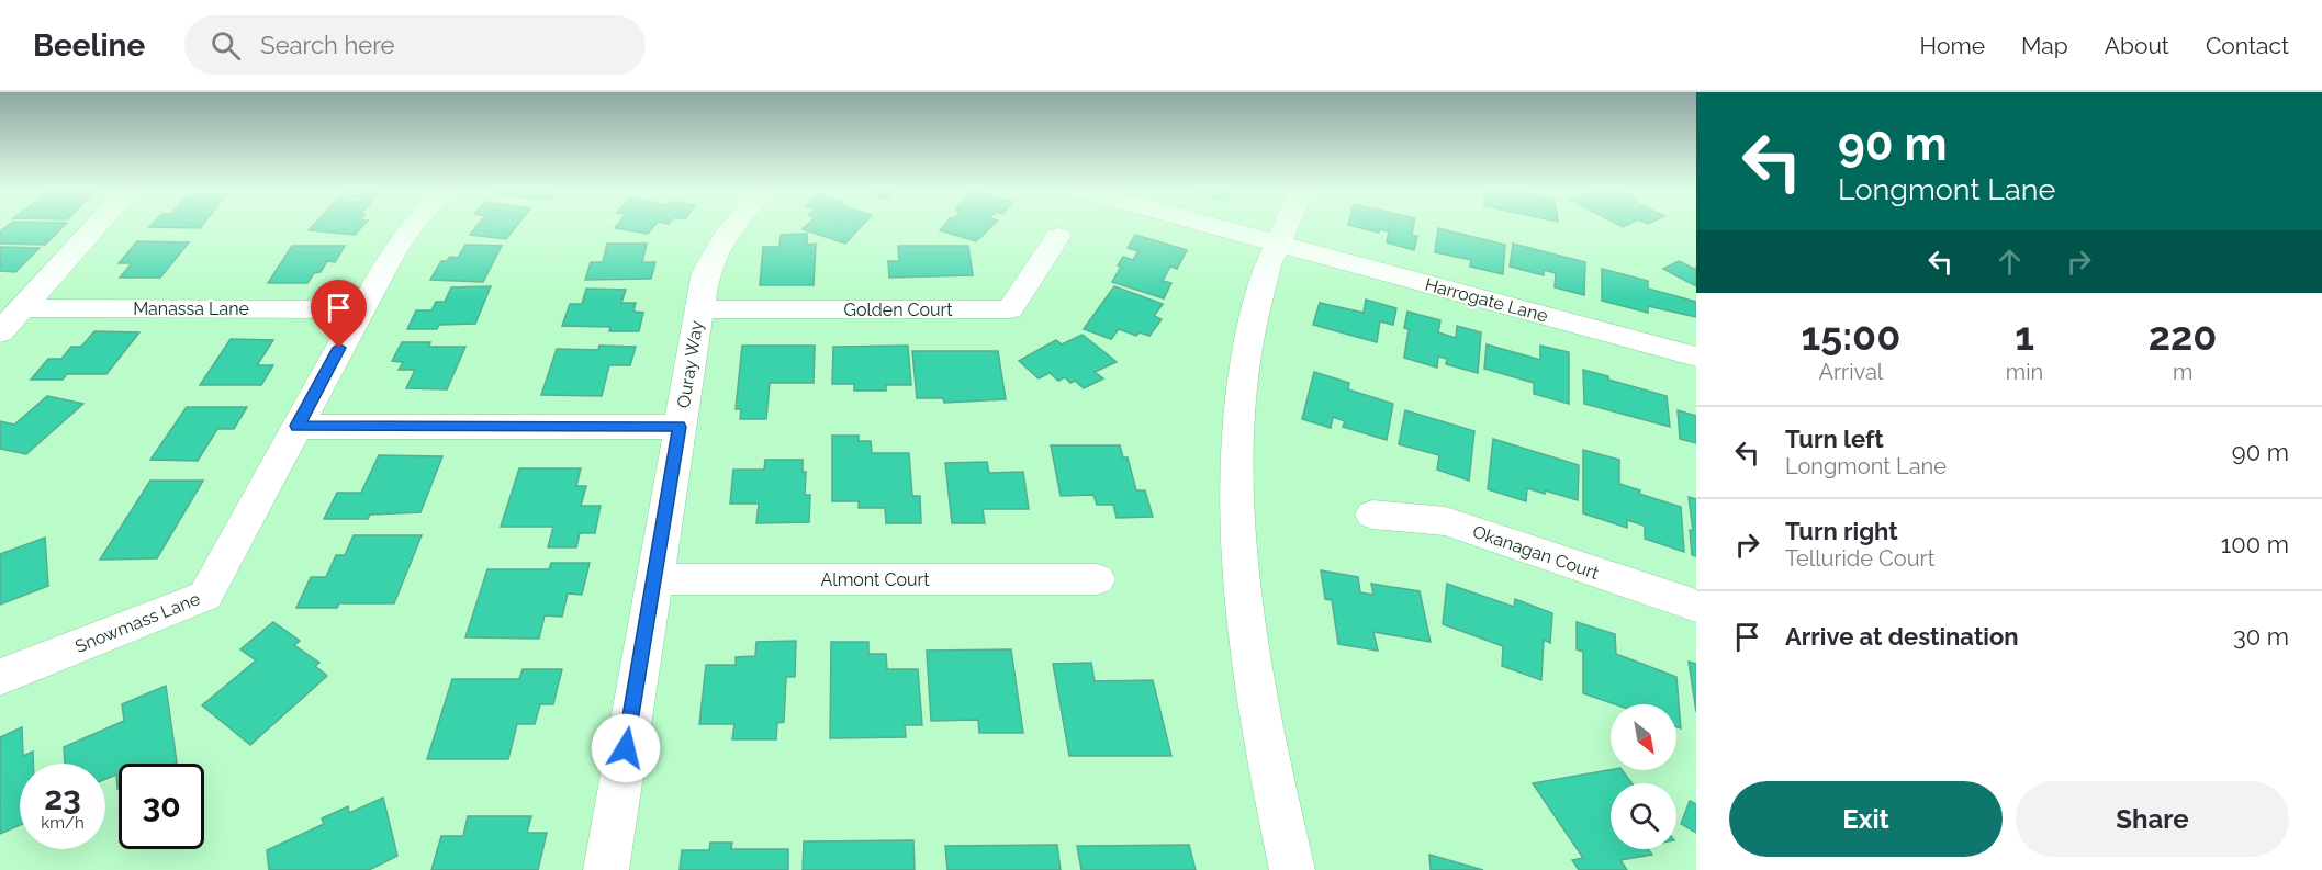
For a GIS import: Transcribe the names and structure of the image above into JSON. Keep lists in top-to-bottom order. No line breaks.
{"streets":{"street":["Harrogate Lane","Manassa Lane","Golden Court","Ouray Way","Okanagan Court","Almont Court","Snowmass Lane"]},"crossings":[["Manassa Lane","Snowmass Lane"],["Golden Court","Ouray Way"],["Ouray Way","Almont Court"]],"north":"bottom right","page":{"header":"Beeline","search":"Search here","nav":["Home","Map","About","Contact"],"turn":["90 m","Longmont Lane"],"eta":["15:00","Arrival","1","min","220","m"],"list":[{"name":"Turn left","note":"Longmont Lane","value":"90 m"},{"name":"Turn right","note":"Telluride Court","value":"100 m"},{"name":"Arrive at destination","value":"30 m"}],"speed":"23 km/h","limit":"30","buttons":["Exit","Share"]}}
